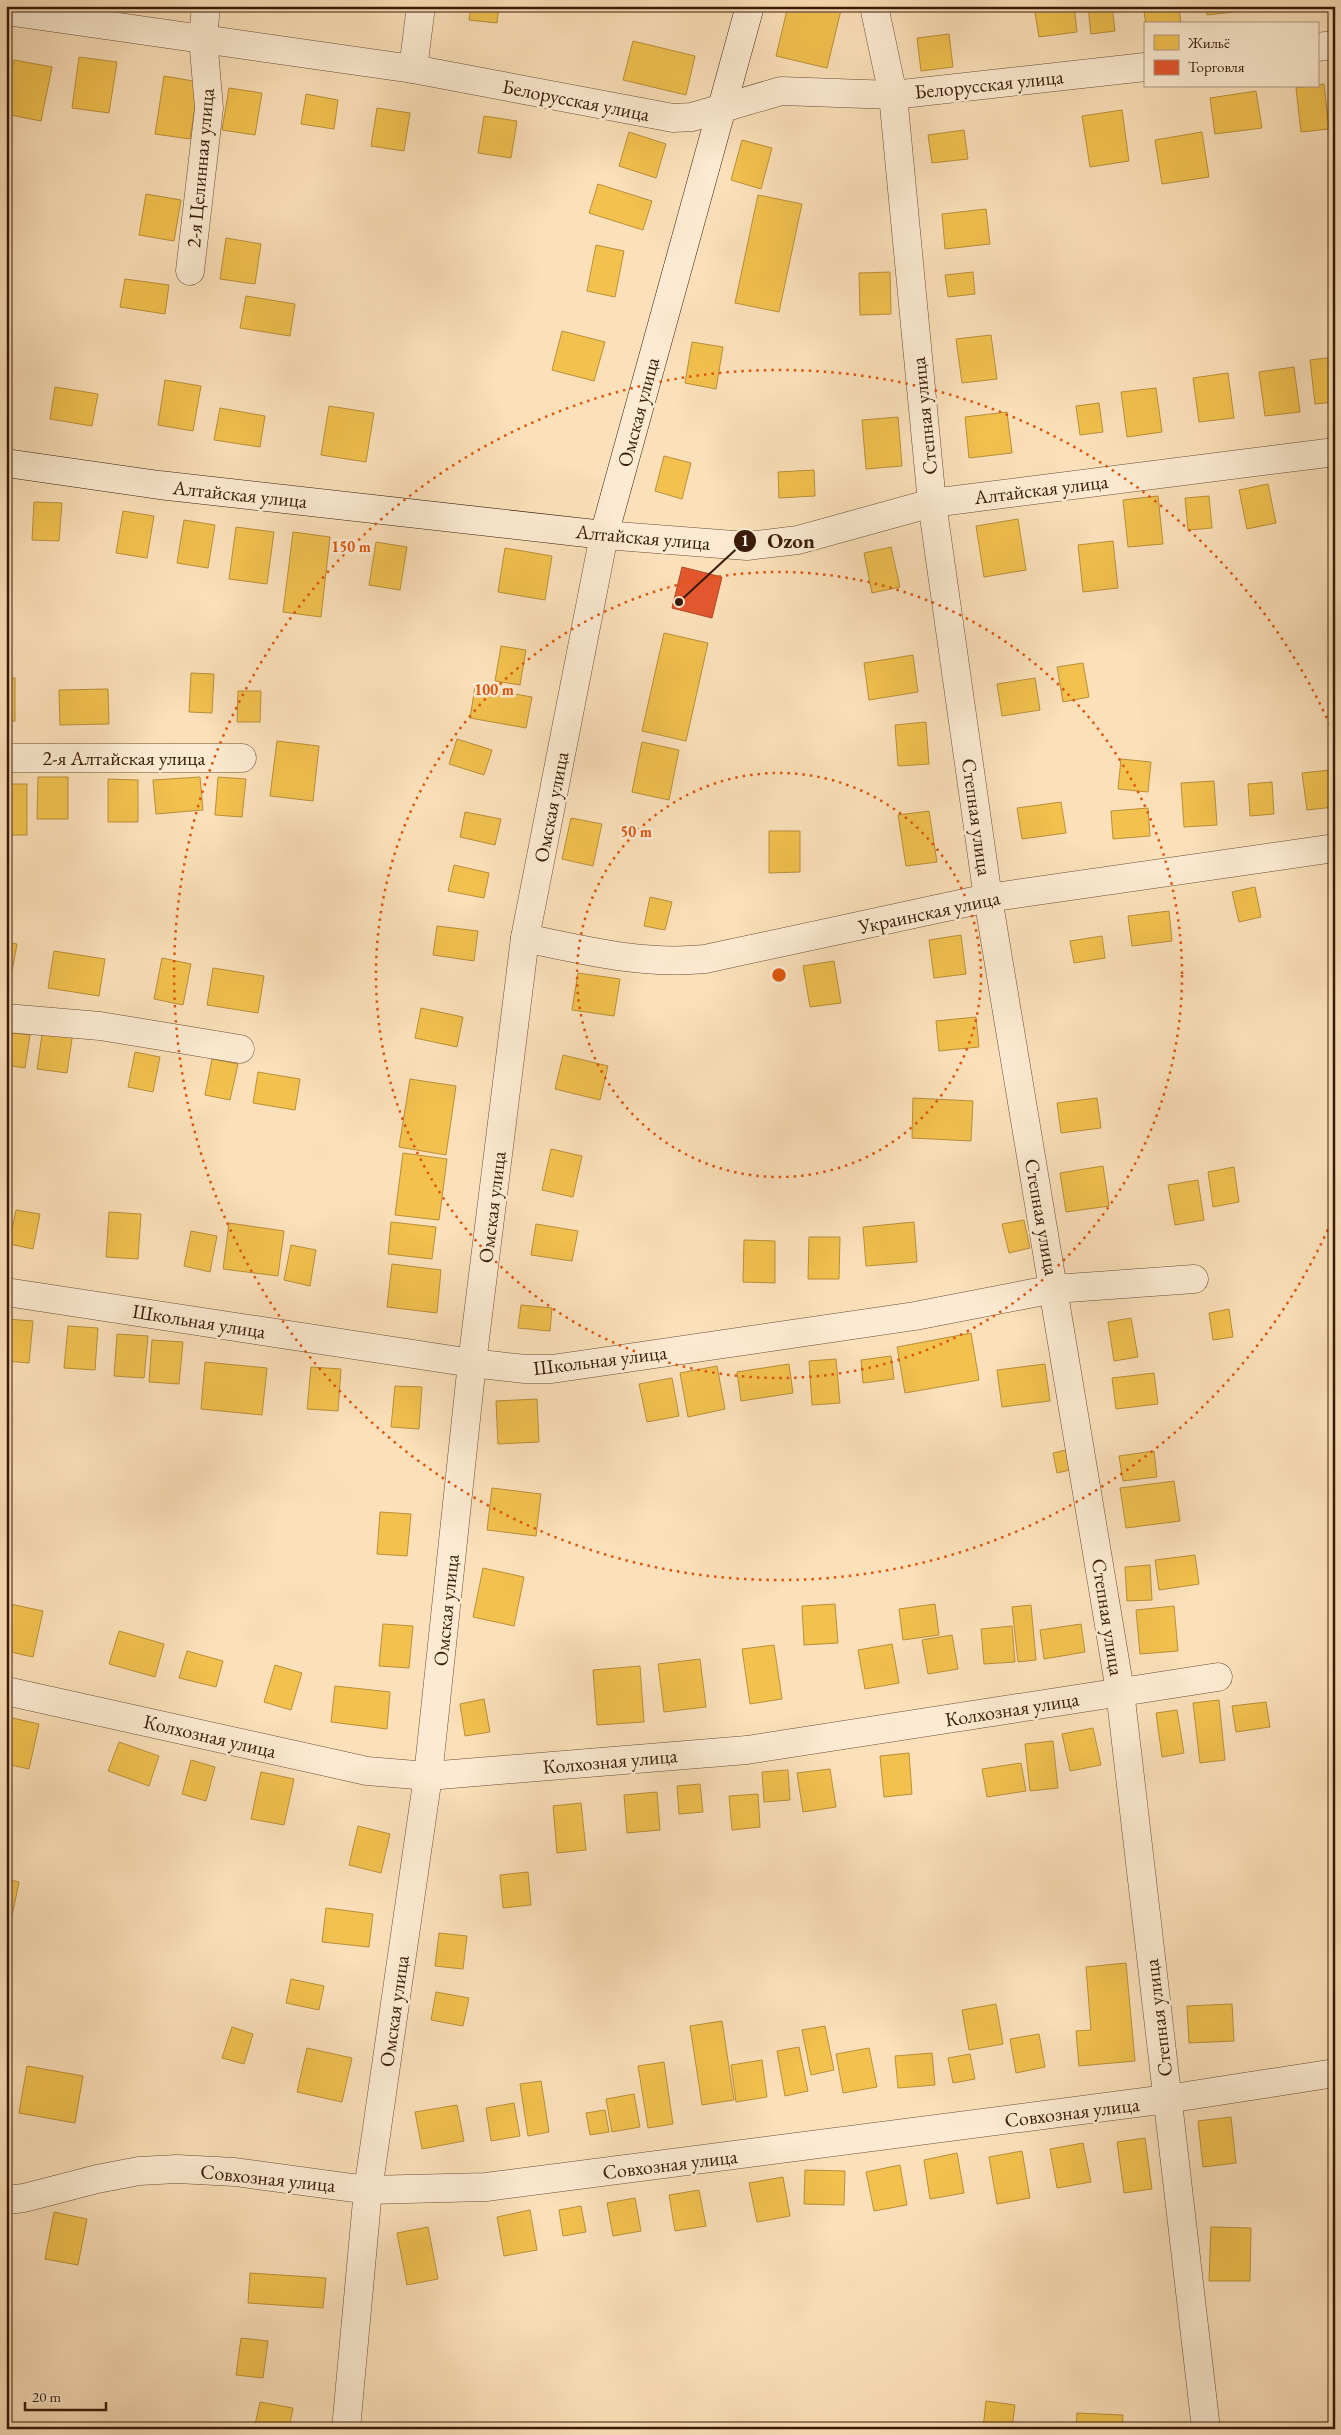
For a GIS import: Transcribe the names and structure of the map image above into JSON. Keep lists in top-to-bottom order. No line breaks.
{"streets":{"street":["Белорусская улица","2-я Целинная улица","Омская улица","Степная улица","Алтайская улица","2-я Алтайская улица","Украинская улица","Школьная улица","Колхозная улица","Совхозная улица"]},"crossings":[["Белорусская улица","2-я Целинная улица"],["Белорусская улица","Омская улица"],["Белорусская улица","Степная улица"],["Омская улица","Алтайская улица"],["Омская улица","Украинская улица"],["Омская улица","Школьная улица"],["Омская улица","Колхозная улица"],["Омская улица","Совхозная улица"],["Степная улица","Алтайская улица"],["Степная улица","Украинская улица"],["Степная улица","Школьная улица"],["Степная улица","Колхозная улица"],["Степная улица","Совхозная улица"]],"places":["Ozon"],"legend":["Жильё","Торговля"],"scale_bar":"20 m","rings":["150 m","100 m","50 m"]}
